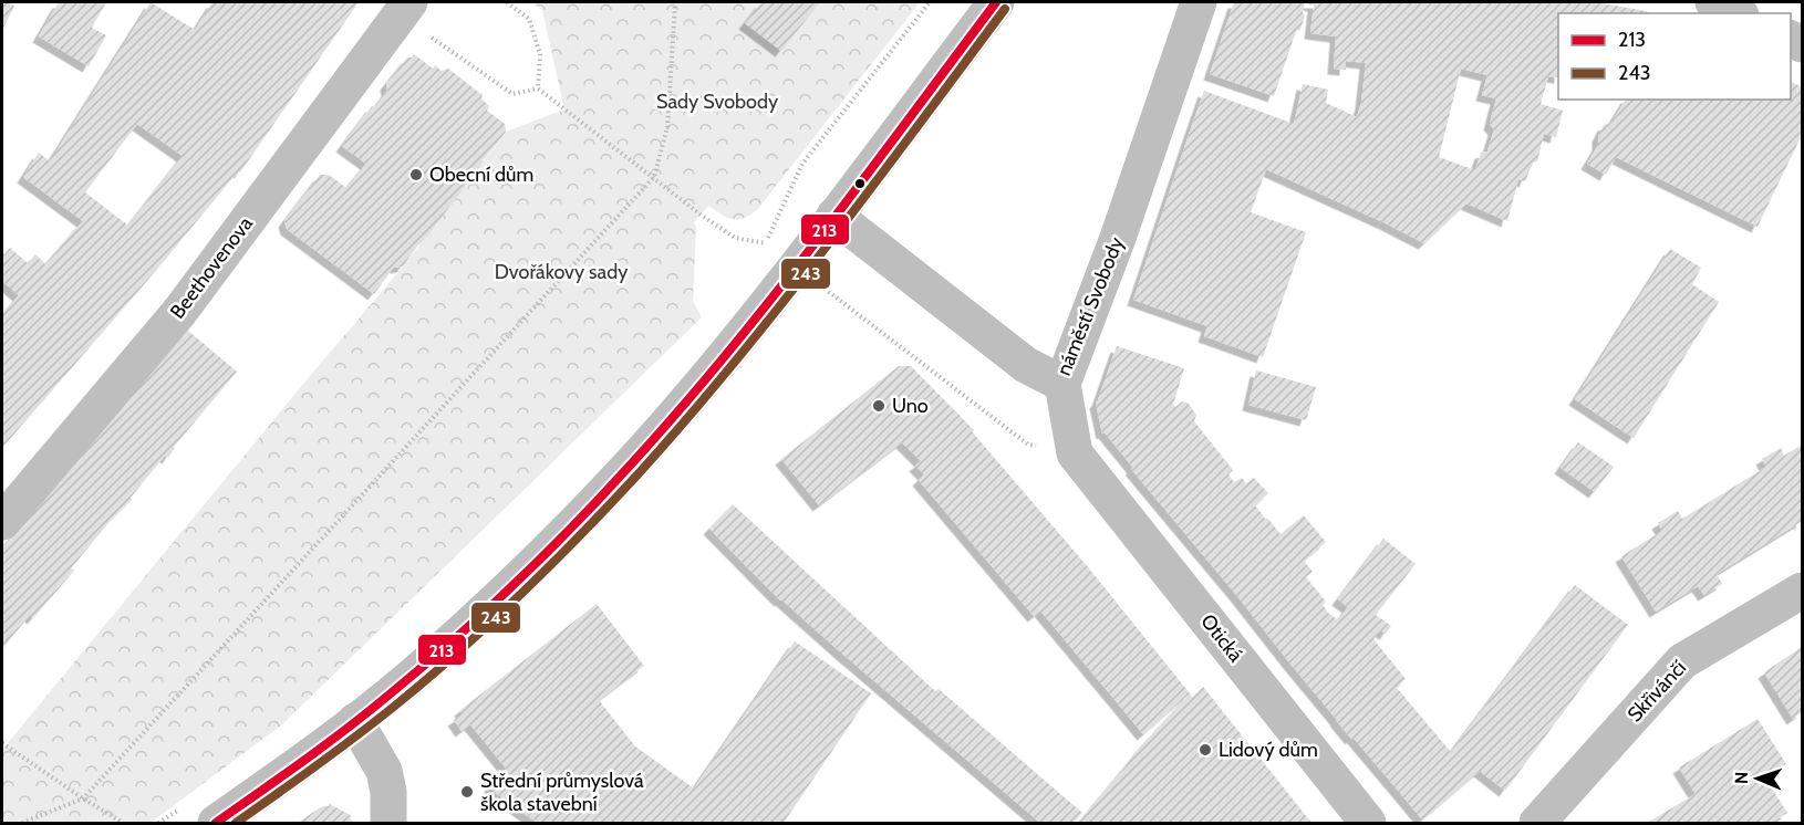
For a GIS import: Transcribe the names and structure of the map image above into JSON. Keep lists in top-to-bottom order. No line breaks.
{"streets":{"street":["Beethovenova","náměstí Svobody","Otická","Skřivánčí"]},"crossings":[["náměstí Svobody","Otická"]],"parks":["Sady Svobody","Dvořákovy sady"],"places":["Obecní dům","Uno","Lidový dům","Střední průmyslová škola stavební"],"lines":["transit line 213","transit line 243"],"legend":["213","243"],"north":"left"}
